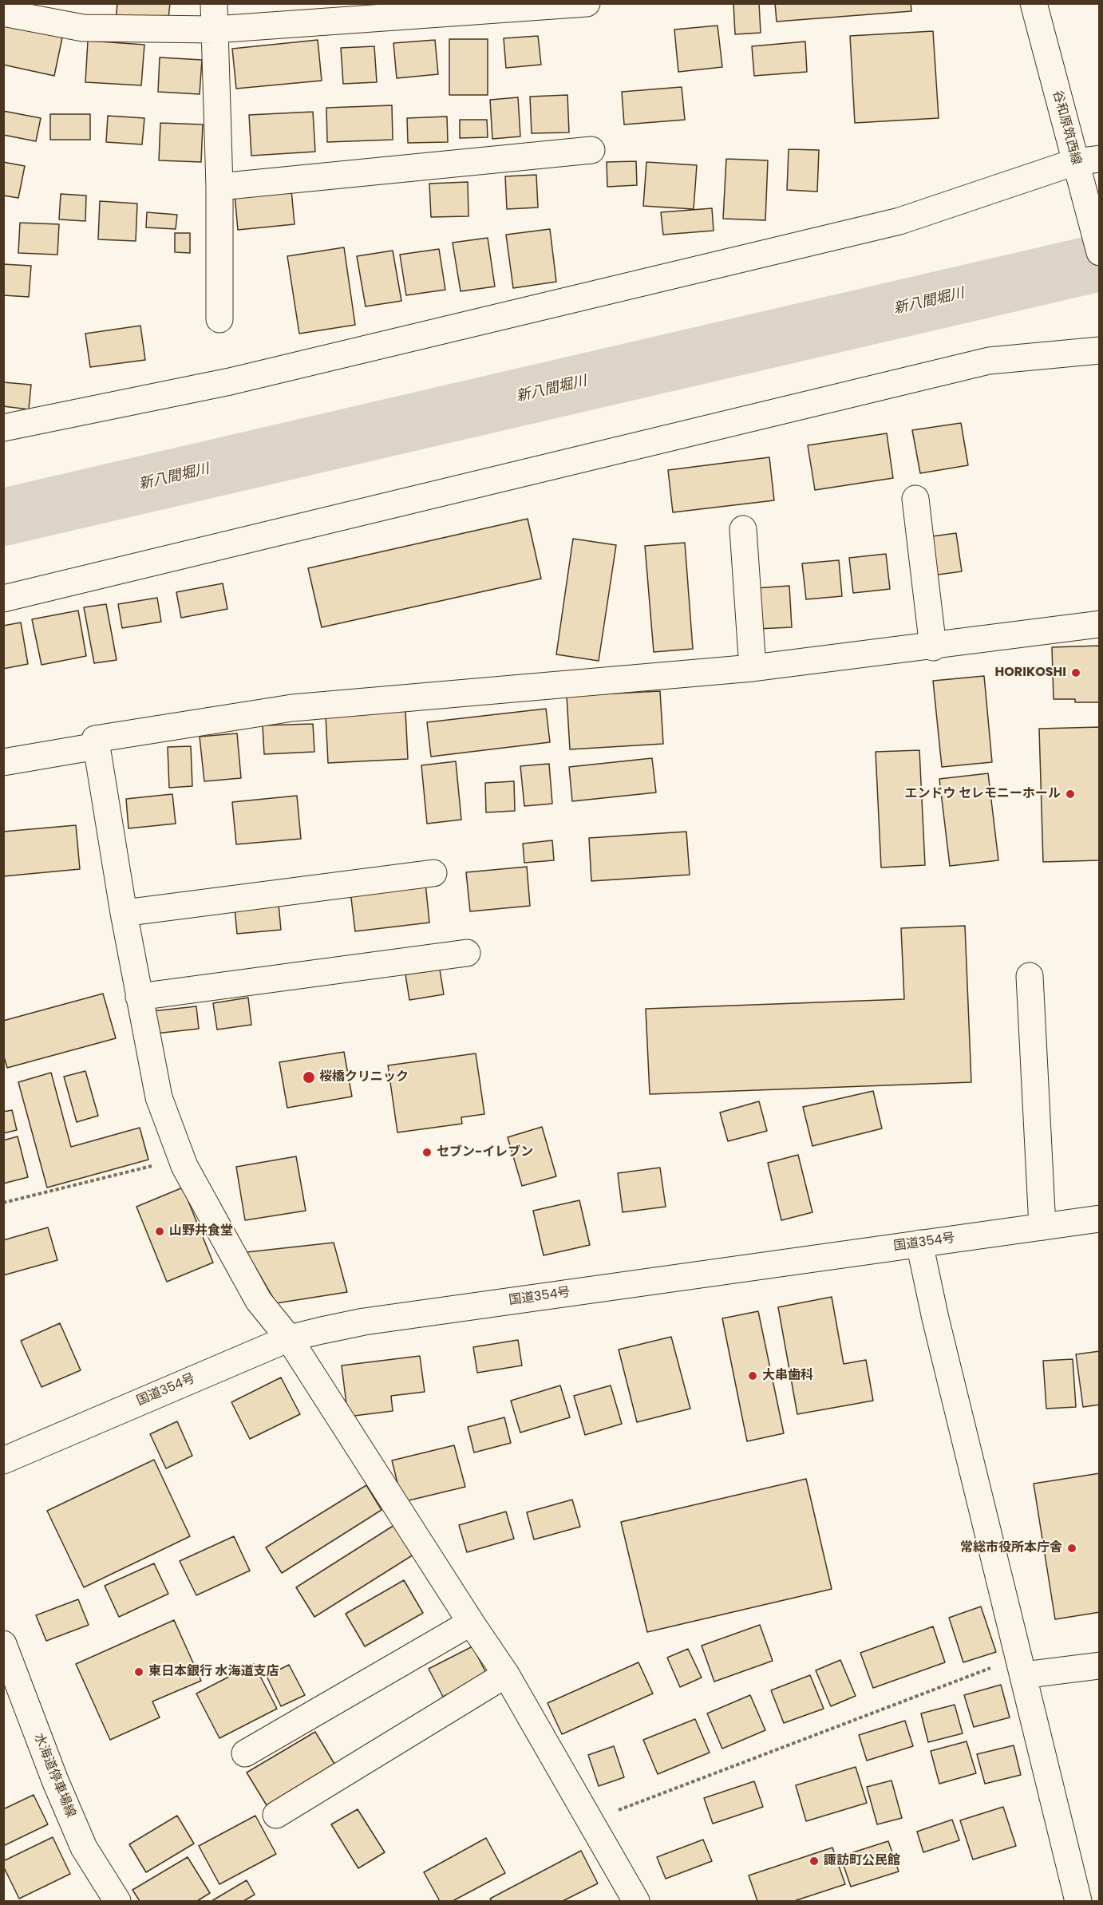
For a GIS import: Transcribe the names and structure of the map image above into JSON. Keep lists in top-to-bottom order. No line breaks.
{"streets":{"main road":["谷和原筑西線","国道354号","水海道停車場線"]},"water":["新八間堀川"],"places":["HORIKOSHI","エンドウ セレモニーホール","桜橋クリニック","セブン-イレブン","山野井食堂","大串歯科","常総市役所本庁舎","東日本銀行 水海道支店","諏訪町公民館"]}
